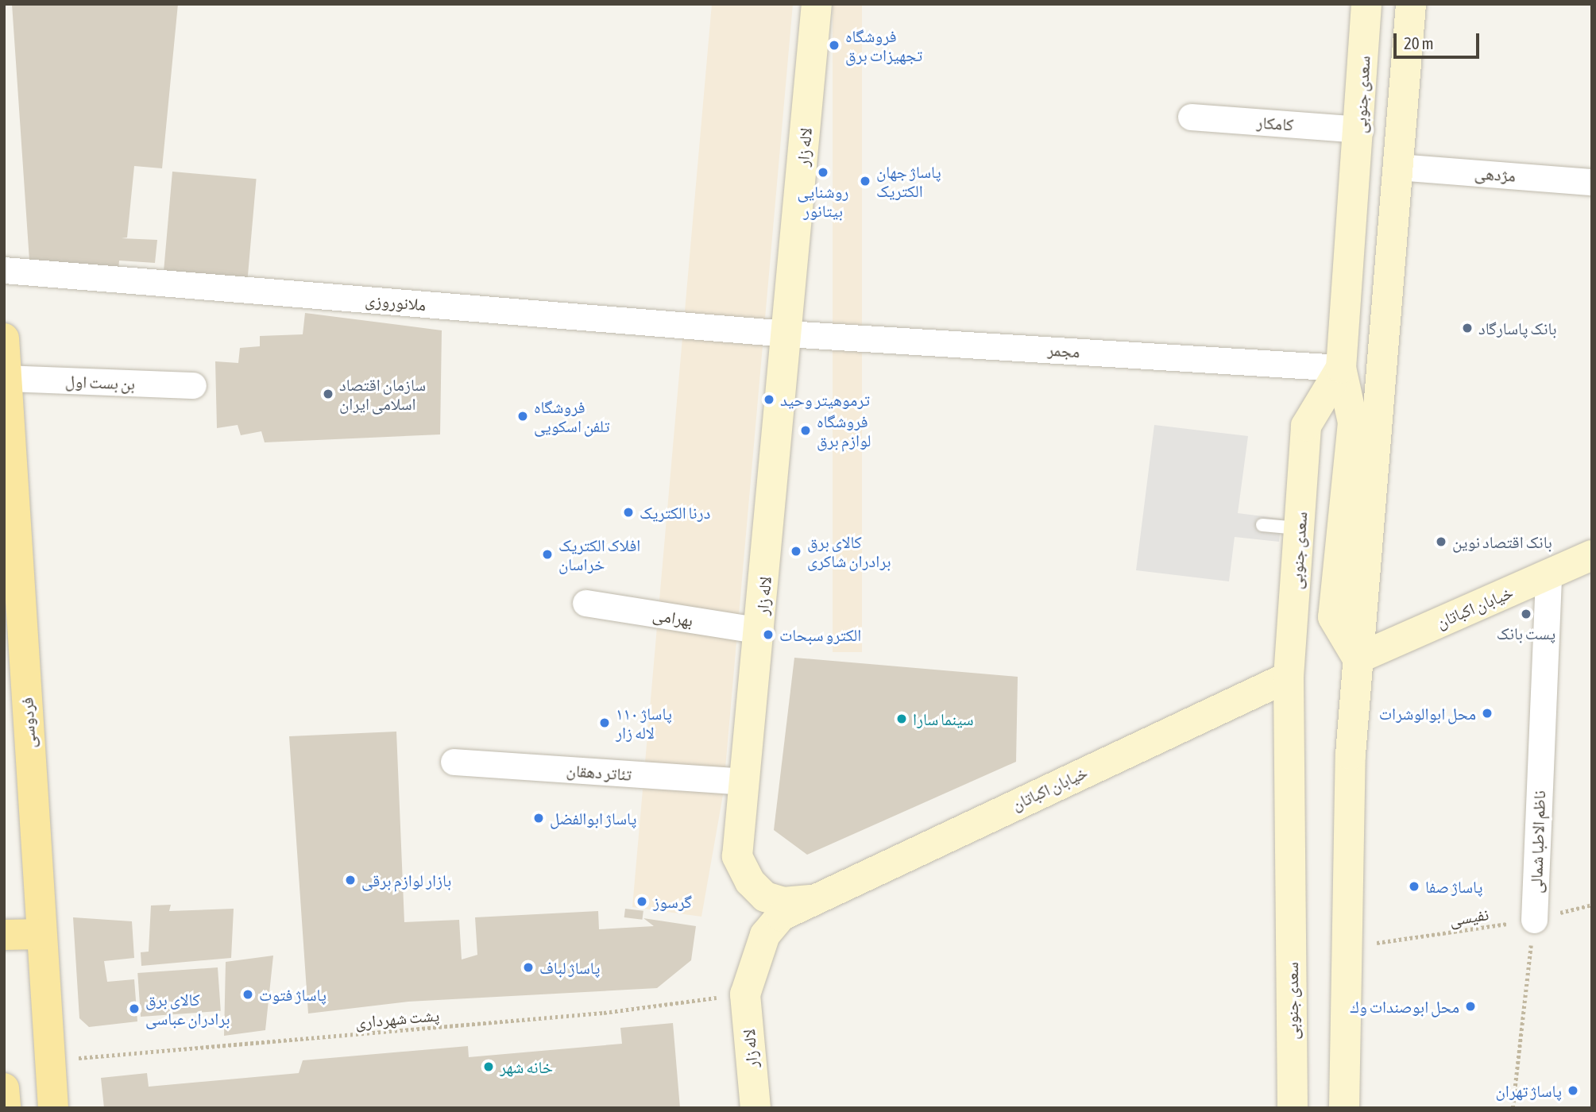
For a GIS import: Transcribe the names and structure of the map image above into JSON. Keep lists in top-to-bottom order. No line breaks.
{"streets":{"main road":["سعدی جنوبی","لاله زار","خیابان اکباتان","فردوسی"],"street":["کامکار","مژدهی","ملانوروزی","مجمر","بن بست اول","بهرامی","تئاتر دهقان","ناظم الاطبا شمالی"],"path":["نفیسی","پشت شهرداری"]},"crossings":[["سعدی جنوبی","کامکار"],["سعدی جنوبی","مجمر"],["سعدی جنوبی","خیابان اکباتان"],["لاله زار","ملانوروزی"],["لاله زار","مجمر"],["لاله زار","خیابان اکباتان"],["لاله زار","بهرامی"],["لاله زار","تئاتر دهقان"],["لاله زار","پشت شهرداری"],["ملانوروزی","مجمر"],["بن بست اول","فردوسی"],["خیابان اکباتان","ناظم الاطبا شمالی"],["فردوسی","پشت شهرداری"],["ناظم الاطبا شمالی","نفیسی"]],"places":["فروشگاه تجهیزات برق","روشنایی بیتانور","پاساژ جهان الکتریک","بانک پاسارگاد","سازمان اقتصاد اسلامی ایران","ترموهیتر وحید","فروشگاه تلفن اسکویی","فروشگاه لوازم برق","درنا الکتریک","بانک اقتصاد نوین","کالای برق برادران شاکری","افلاک الکتریک خراسان","پست بانک","الکترو سبحات","محل ابوالوشرات","سینما سارا","پاساژ ۱۱۰ لاله زار","پاساژ ابوالفضل","بازار لوازم برقی","پاساژ صفا","گرسوز","پاساژ لباف","پاساژ فتوت","محل ابوصندات وك","کالاى برق برادران عباسى","خانه شهر","پاساژ تهران"],"scale_bar":"20 m"}
